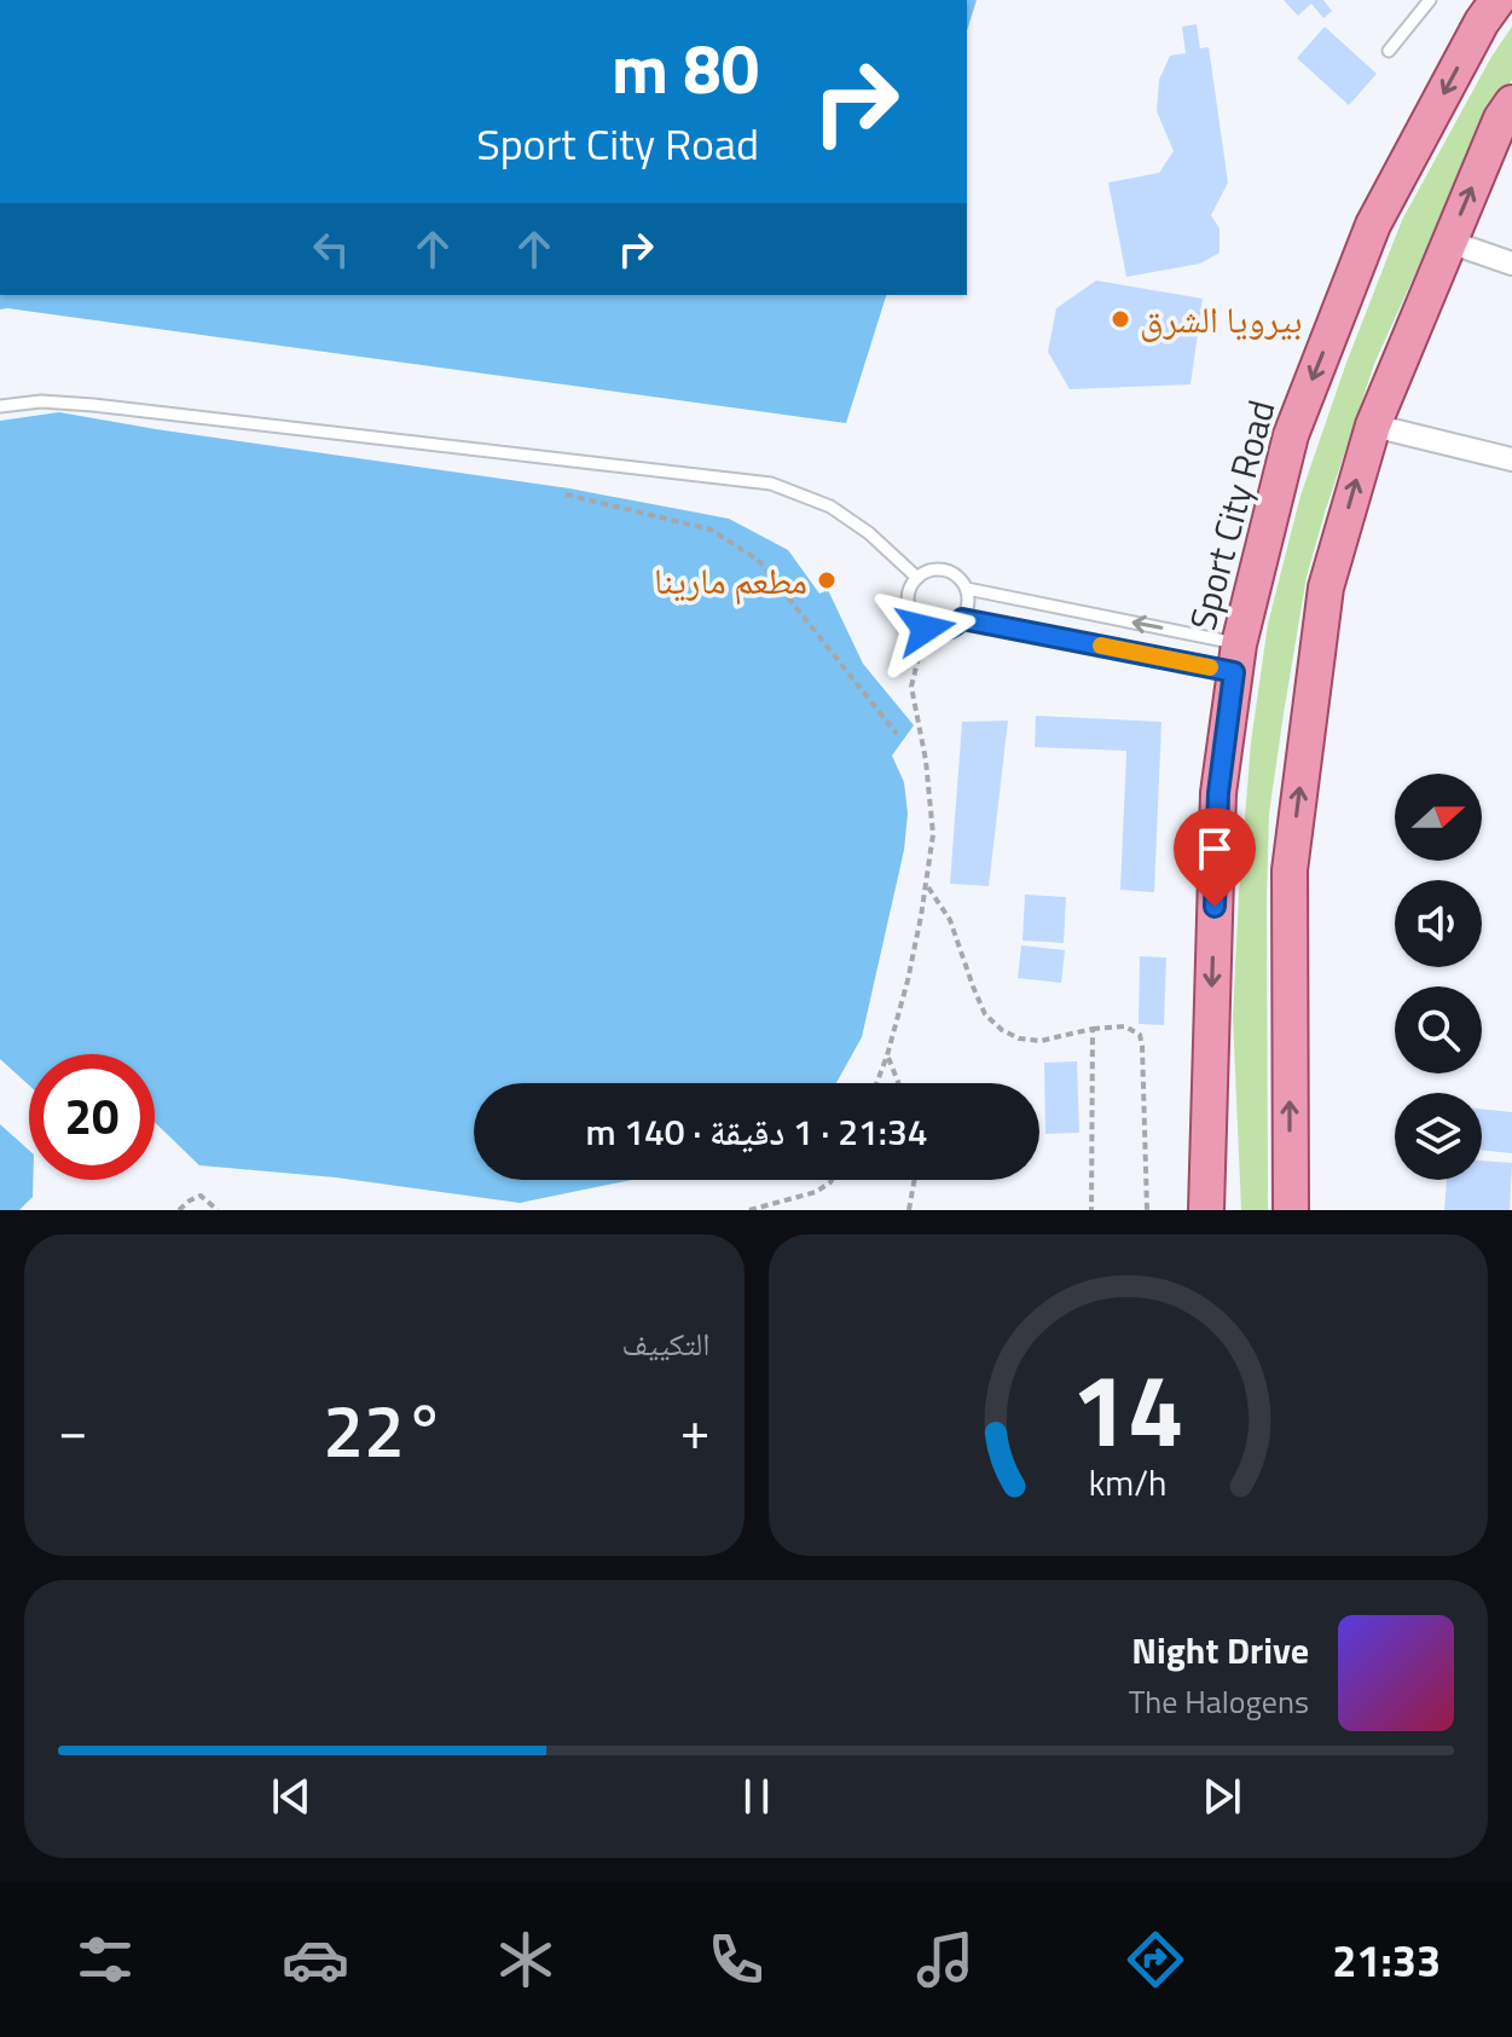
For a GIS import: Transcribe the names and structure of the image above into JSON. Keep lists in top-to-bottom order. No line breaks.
{"streets":{"main road":["Sport City Road"]},"places":["بيرويا الشرق","مطعم مارينا"],"north":"right","page":{"turn":["80 m","Sport City Road"],"limit":"20","trip":"21:34 · 1 دقيقة · 140 m","tile":"التكييف","heat":["−","22°","+"],"song":["Night Drive","The Halogens"],"tabs":"21:33","gauge":["14","km/h"]}}
